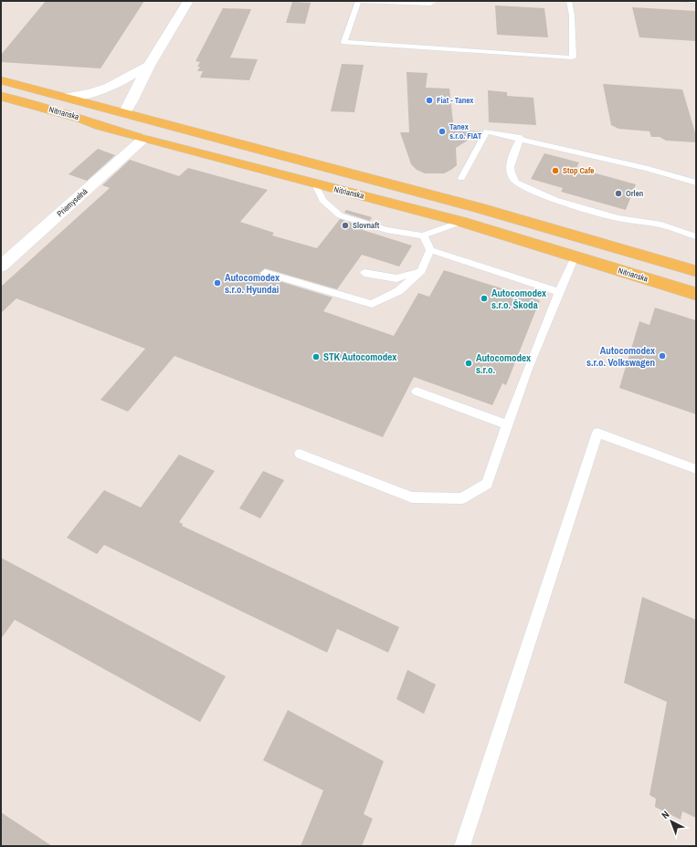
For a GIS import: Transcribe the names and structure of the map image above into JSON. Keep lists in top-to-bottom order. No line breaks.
{"streets":{"main road":["Nitrianska"],"street":["Priemyselná"]},"crossings":[["Nitrianska","Priemyselná"]],"places":["Fiat - Tanex","Tanex s.r.o. FIAT","Stop Cafe","Orlen","Slovnaft","Autocomodex s.r.o. Hyundai","Autocomodex s.r.o. Škoda","Autocomodex s.r.o. Volkswagen","STK Autocomodex","Autocomodex s.r.o."],"north":"top left"}
